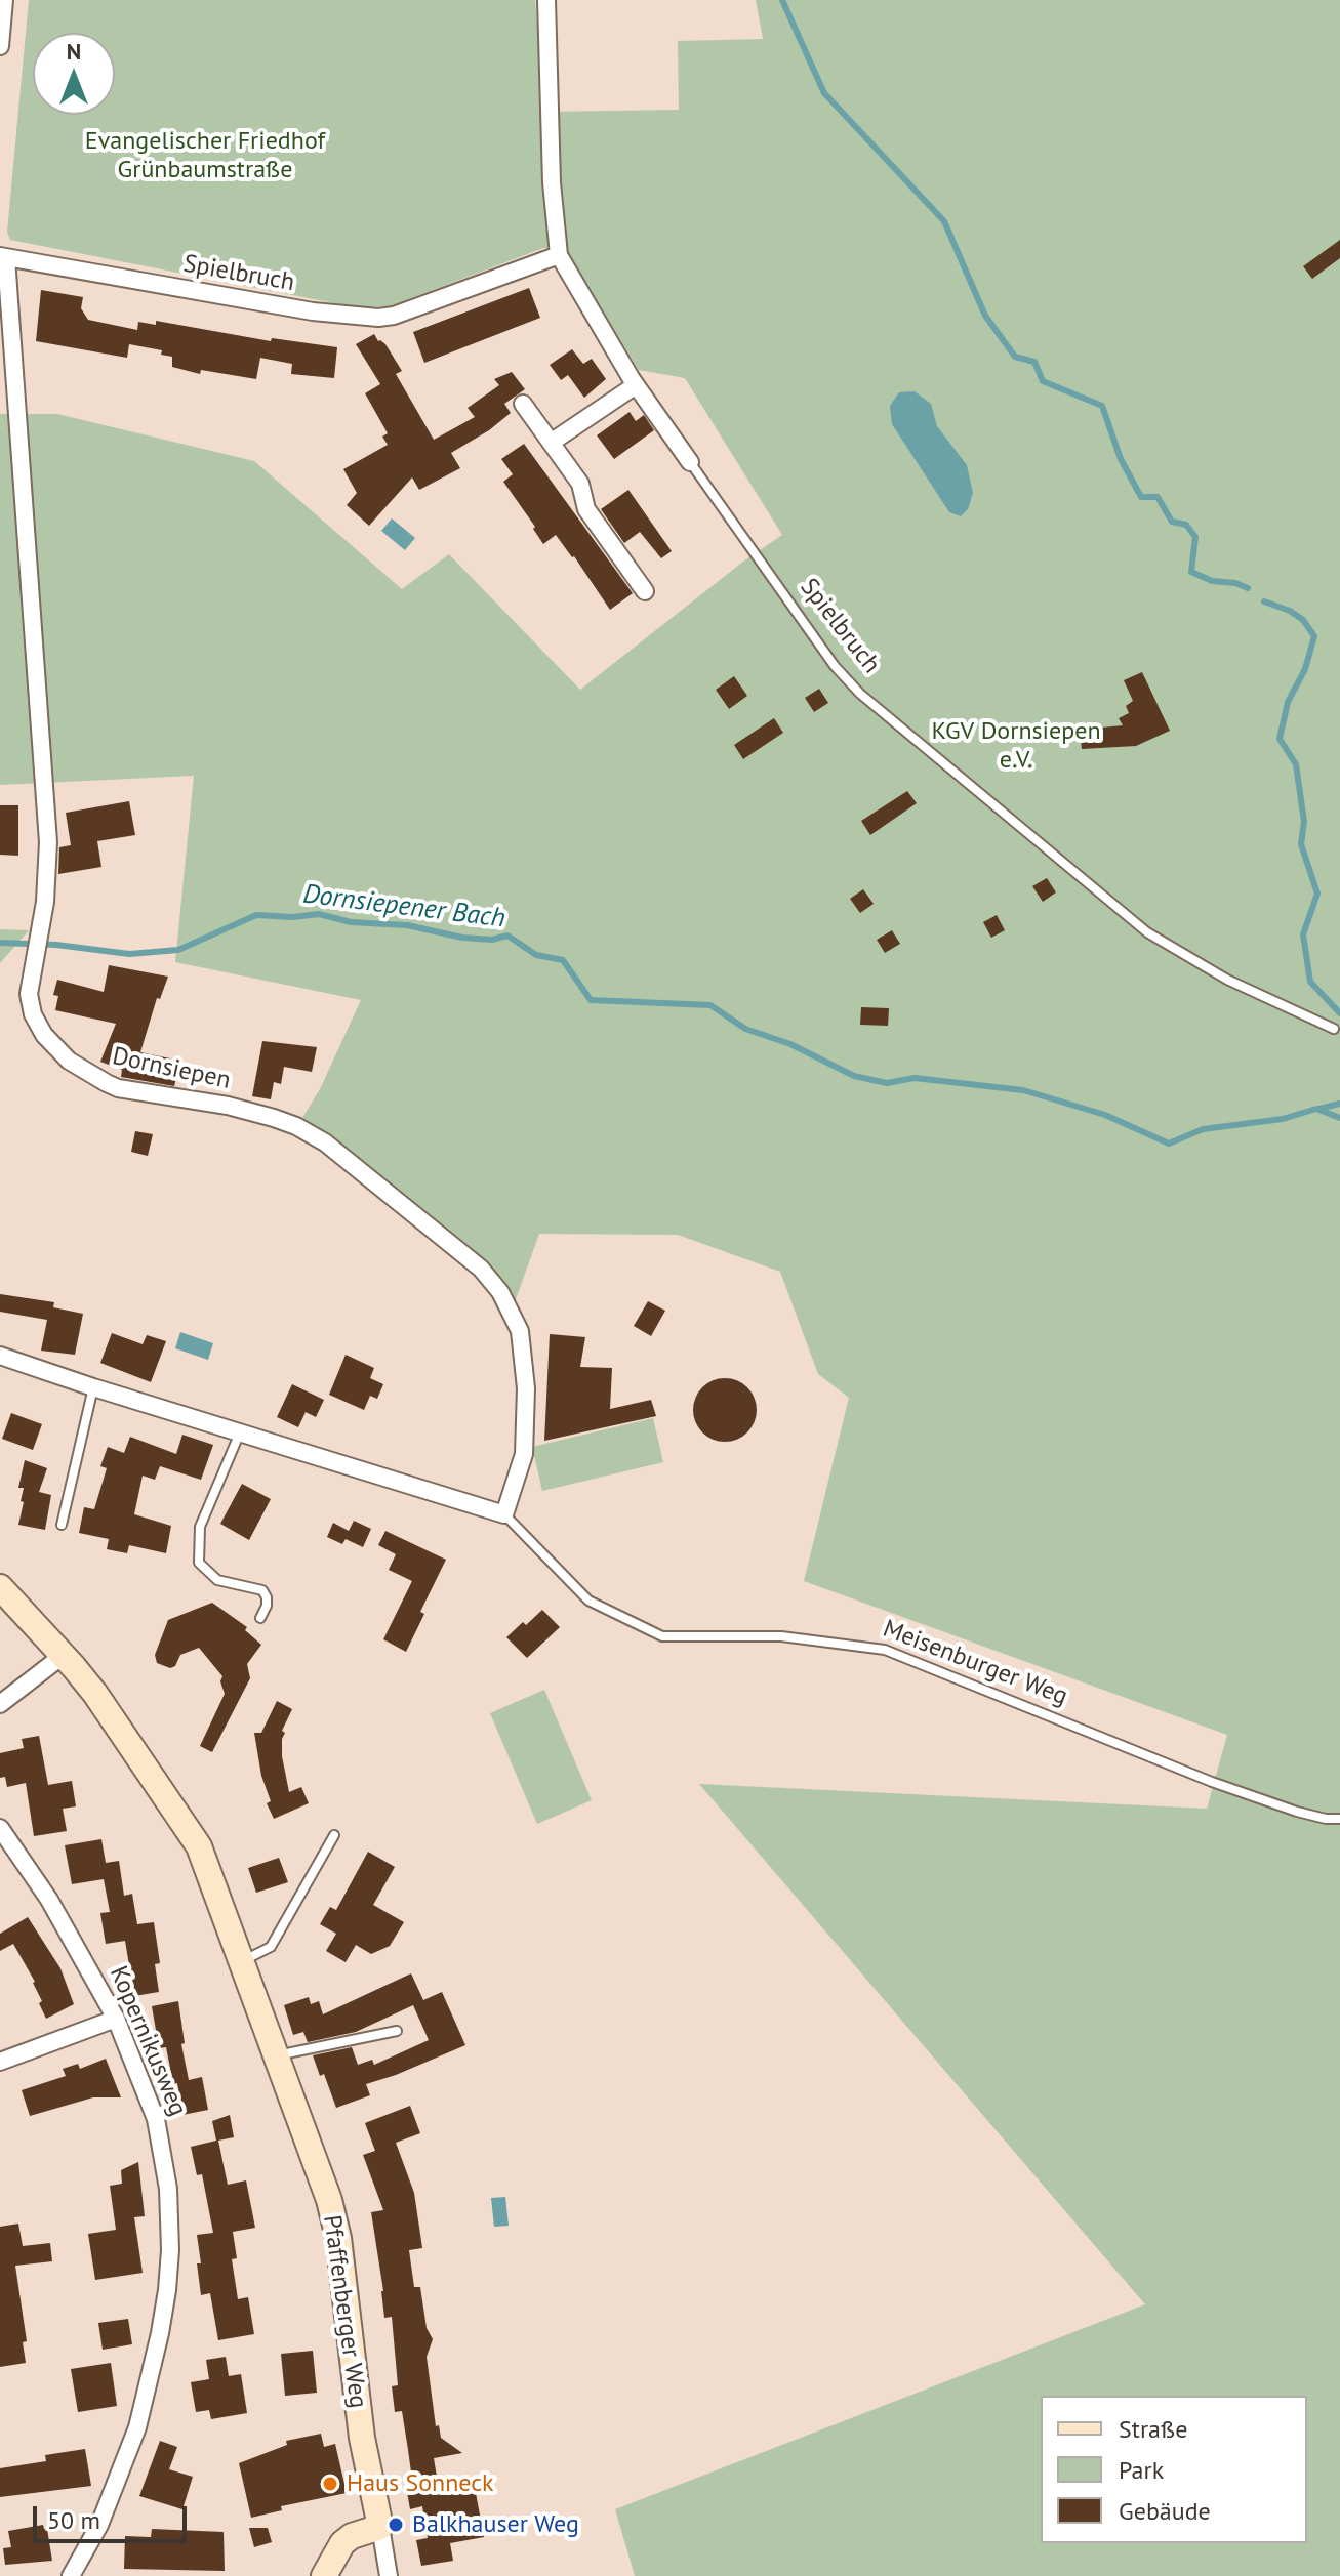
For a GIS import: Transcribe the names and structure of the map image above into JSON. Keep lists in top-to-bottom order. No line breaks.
{"streets":{"main road":["Pfaffenberger Weg"],"street":["Spielbruch","Dornsiepen","Meisenburger Weg","Kopernikusweg"]},"crossings":[["Spielbruch","Dornsiepen"],["Dornsiepen","Meisenburger Weg"]],"water":["Dornsiepener Bach"],"parks":["Evangelischer Friedhof Grünbaumstraße","KGV Dornsiepen e.V."],"places":["Haus Sonneck","Balkhauser Weg"],"legend":["Straße","Park","Gebäude"],"scale_bar":"50 m","north":"top"}
